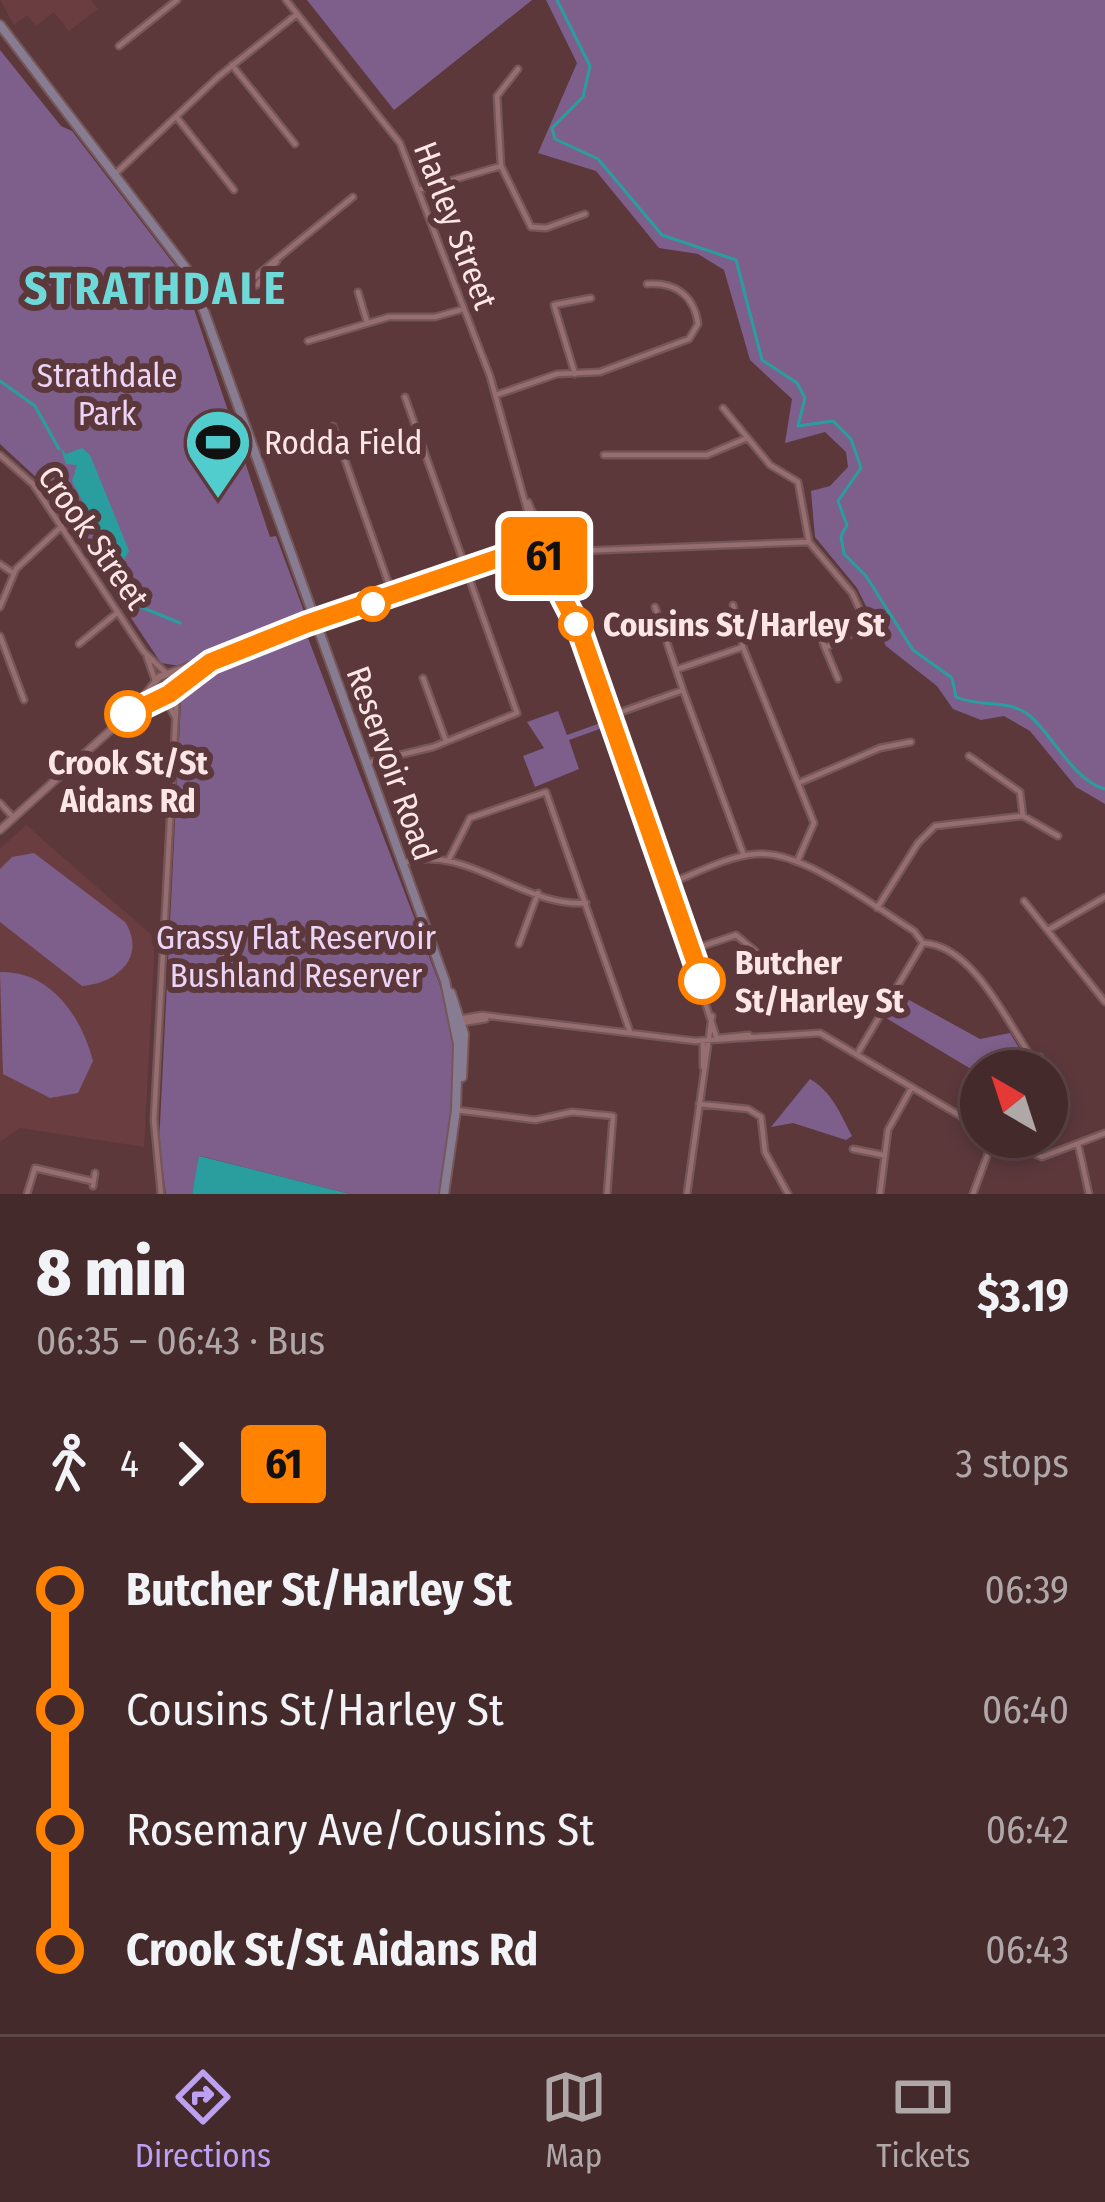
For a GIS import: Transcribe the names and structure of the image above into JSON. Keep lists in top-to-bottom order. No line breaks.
{"streets":{"main road":["Reservoir Road"],"street":["Harley Street","Crook Street"]},"districts":["STRATHDALE"],"parks":["Strathdale Park","Grassy Flat Reservoir Bushland Reserver"],"places":{"sports":["Rodda Field"],"other":["Cousins St/Harley St","Crook St/St Aidans Rd","Butcher St/Harley St"]},"lines":["bus line 61"],"north":"top left","page":{"on_map":"61","heading":["8 min","06:35 – 06:43 · Bus","$3.19"],"legs":["4","61","3 stops"],"list":[{"name":"Butcher St/Harley St","value":"06:39"},{"name":"Cousins St/Harley St","value":"06:40"},{"name":"Rosemary Ave/Cousins St","value":"06:42"},{"name":"Crook St/St Aidans Rd","value":"06:43"}],"tabs":["Directions","Map","Tickets"]}}
